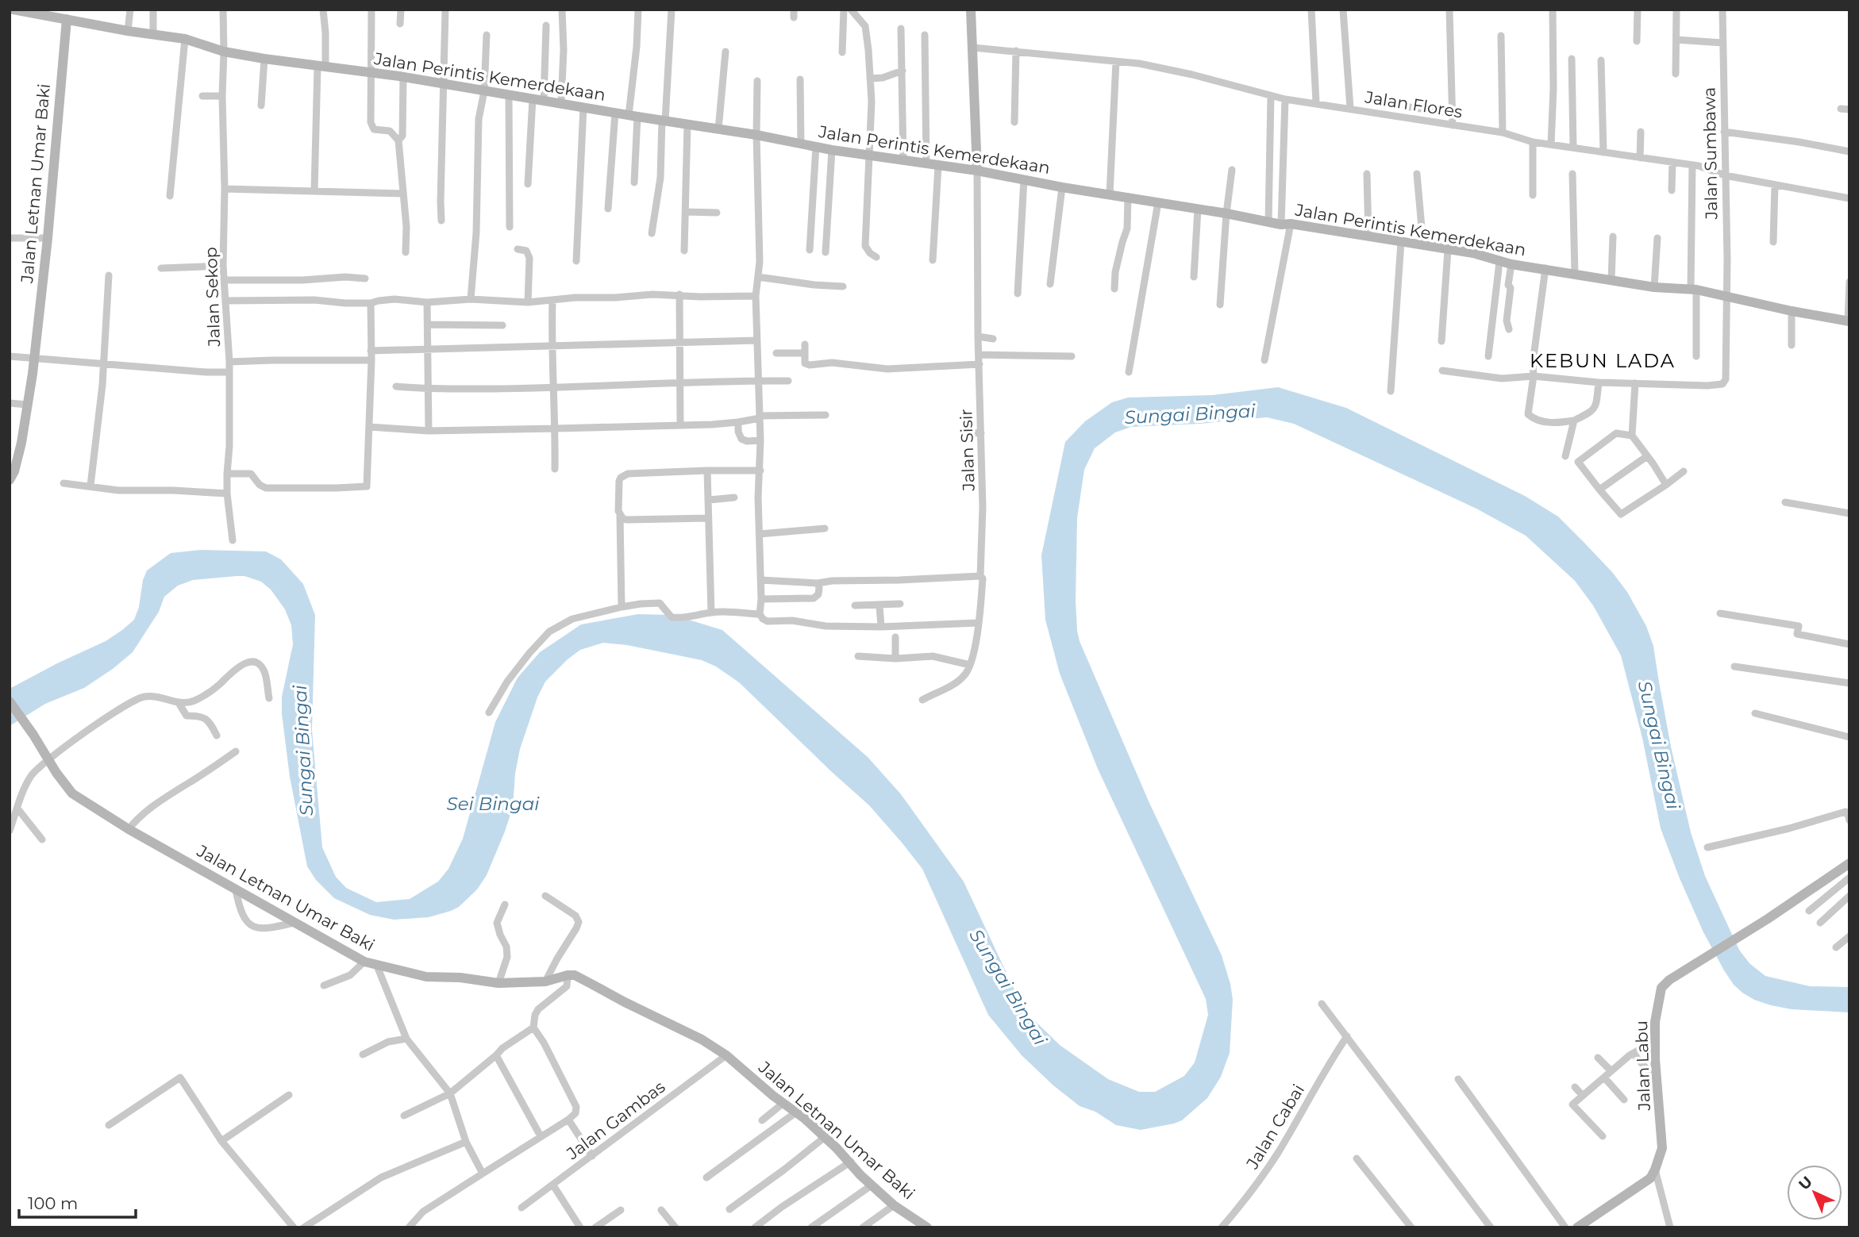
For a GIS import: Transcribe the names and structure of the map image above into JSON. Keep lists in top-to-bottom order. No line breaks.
{"streets":{"street":["Jalan Perintis Kemerdekaan","Jalan Flores","Jalan Sumbawa","Jalan Letnan Umar Baki","Jalan Sekop","Jalan Sisir","Jalan Labu","Jalan Gambas","Jalan Cabai"]},"crossings":[["Jalan Perintis Kemerdekaan","Jalan Sumbawa"],["Jalan Perintis Kemerdekaan","Jalan Letnan Umar Baki"],["Jalan Perintis Kemerdekaan","Jalan Sekop"],["Jalan Perintis Kemerdekaan","Jalan Sisir"],["Jalan Flores","Jalan Sumbawa"],["Jalan Letnan Umar Baki","Jalan Gambas"]],"districts":["KEBUN LADA"],"water":["Sungai Bingai","Sei Bingai"],"scale_bar":"100 m","north":"top left"}
